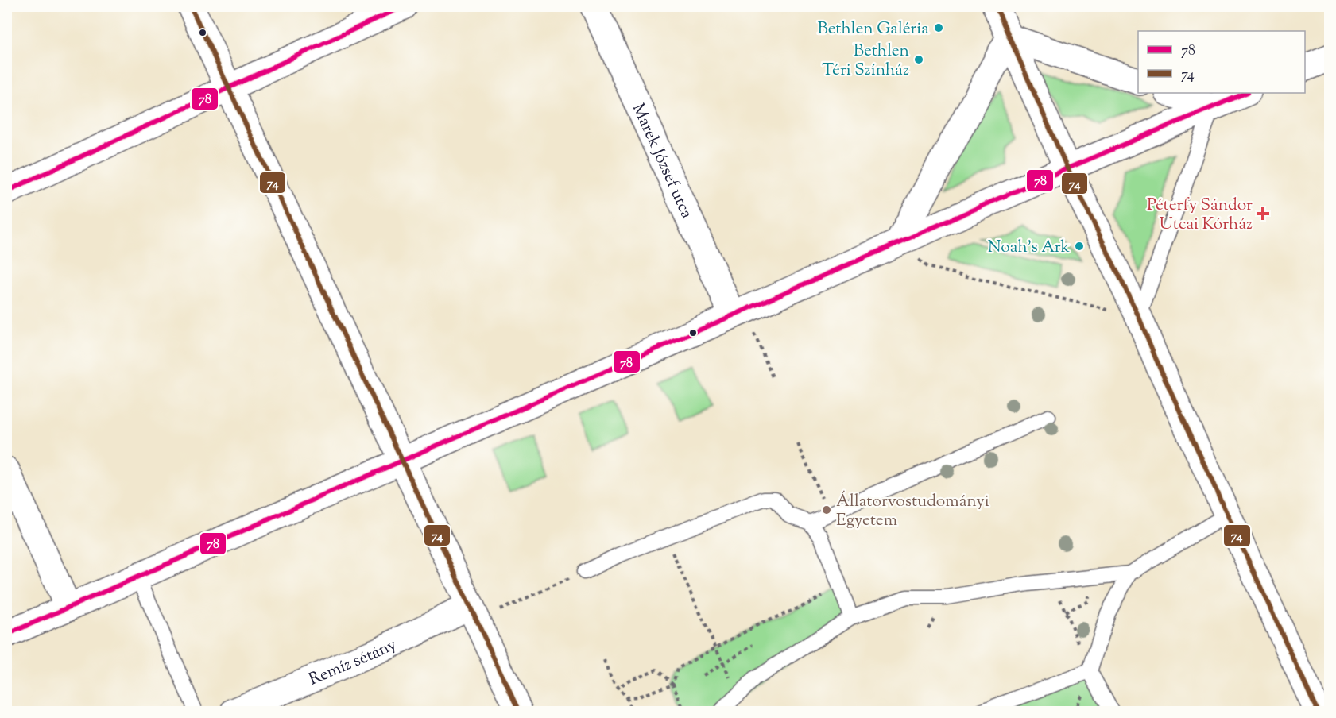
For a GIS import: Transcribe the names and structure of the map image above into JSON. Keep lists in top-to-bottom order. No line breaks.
{"streets":{"street":["Marek József utca","Remíz sétány"]},"places":{"other":["Bethlen Galéria","Bethlen Téri Színház","Noah's Ark","Állatorvostudományi Egyetem"],"health":["Péterfy Sándor Utcai Kórház"]},"lines":["transit line 78","transit line 74"],"legend":["78","74"]}
